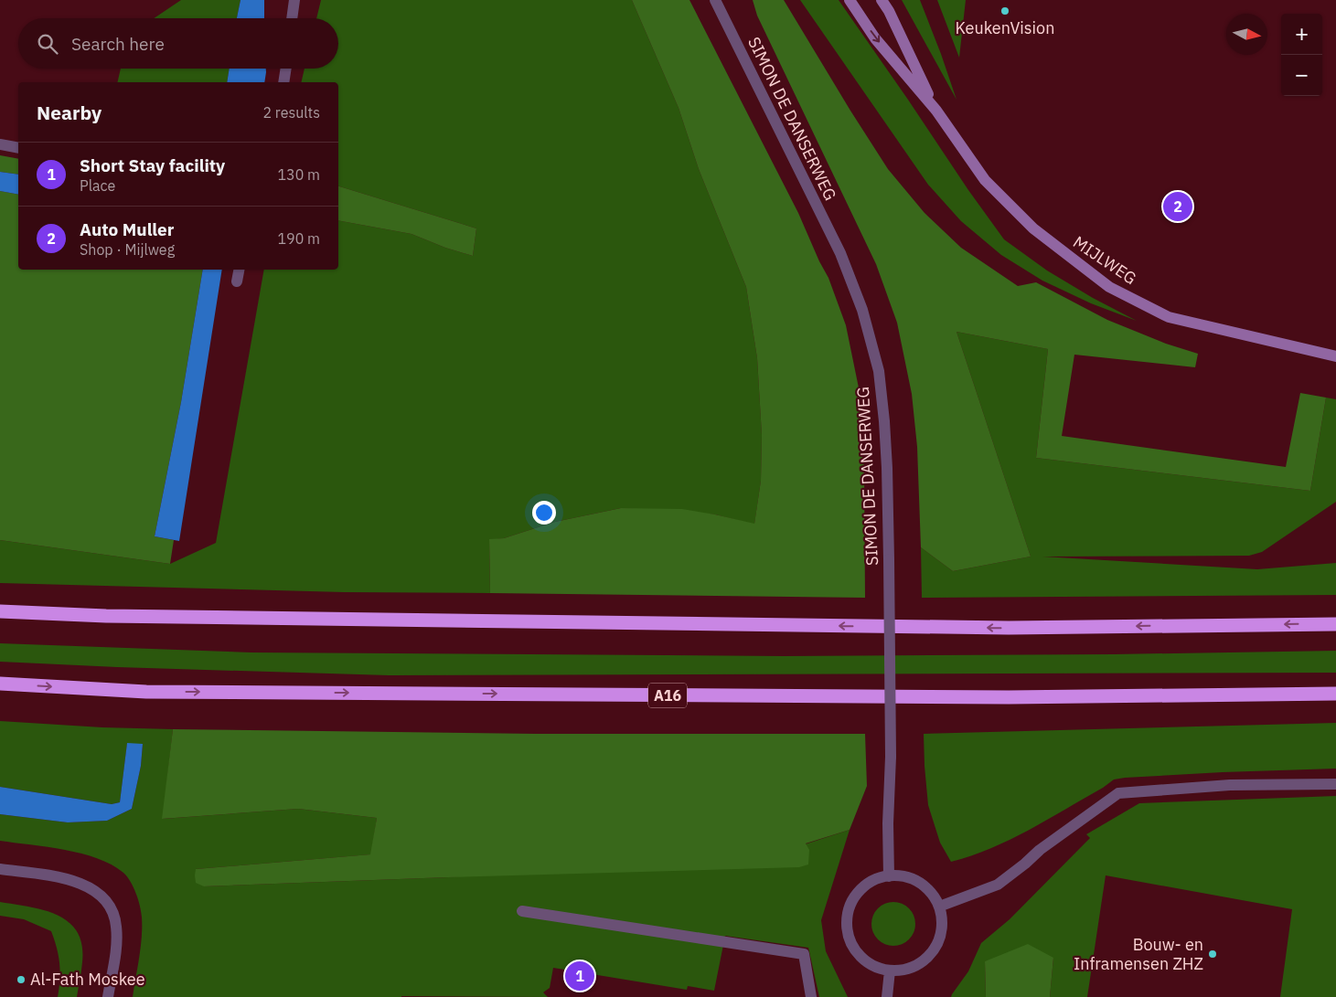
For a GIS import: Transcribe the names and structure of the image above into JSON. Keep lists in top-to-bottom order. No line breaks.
{"streets":{"highway":["A16"],"main road":["MIJLWEG"],"street":["SIMON DE DANSERWEG"]},"places":["KeukenVision","Bouw- en Inframensen ZHZ","Al-Fath Moskee"],"north":"right","page":{"map_buttons":["+","−"],"search":"Search here","heading":["Nearby","2 results"],"list":[{"mark":"1","name":"Short Stay facility","note":"Place","value":"130 m"},{"mark":"2","name":"Auto Muller","note":"Shop · Mijlweg","value":"190 m"}],"pins":["2","1"]}}
